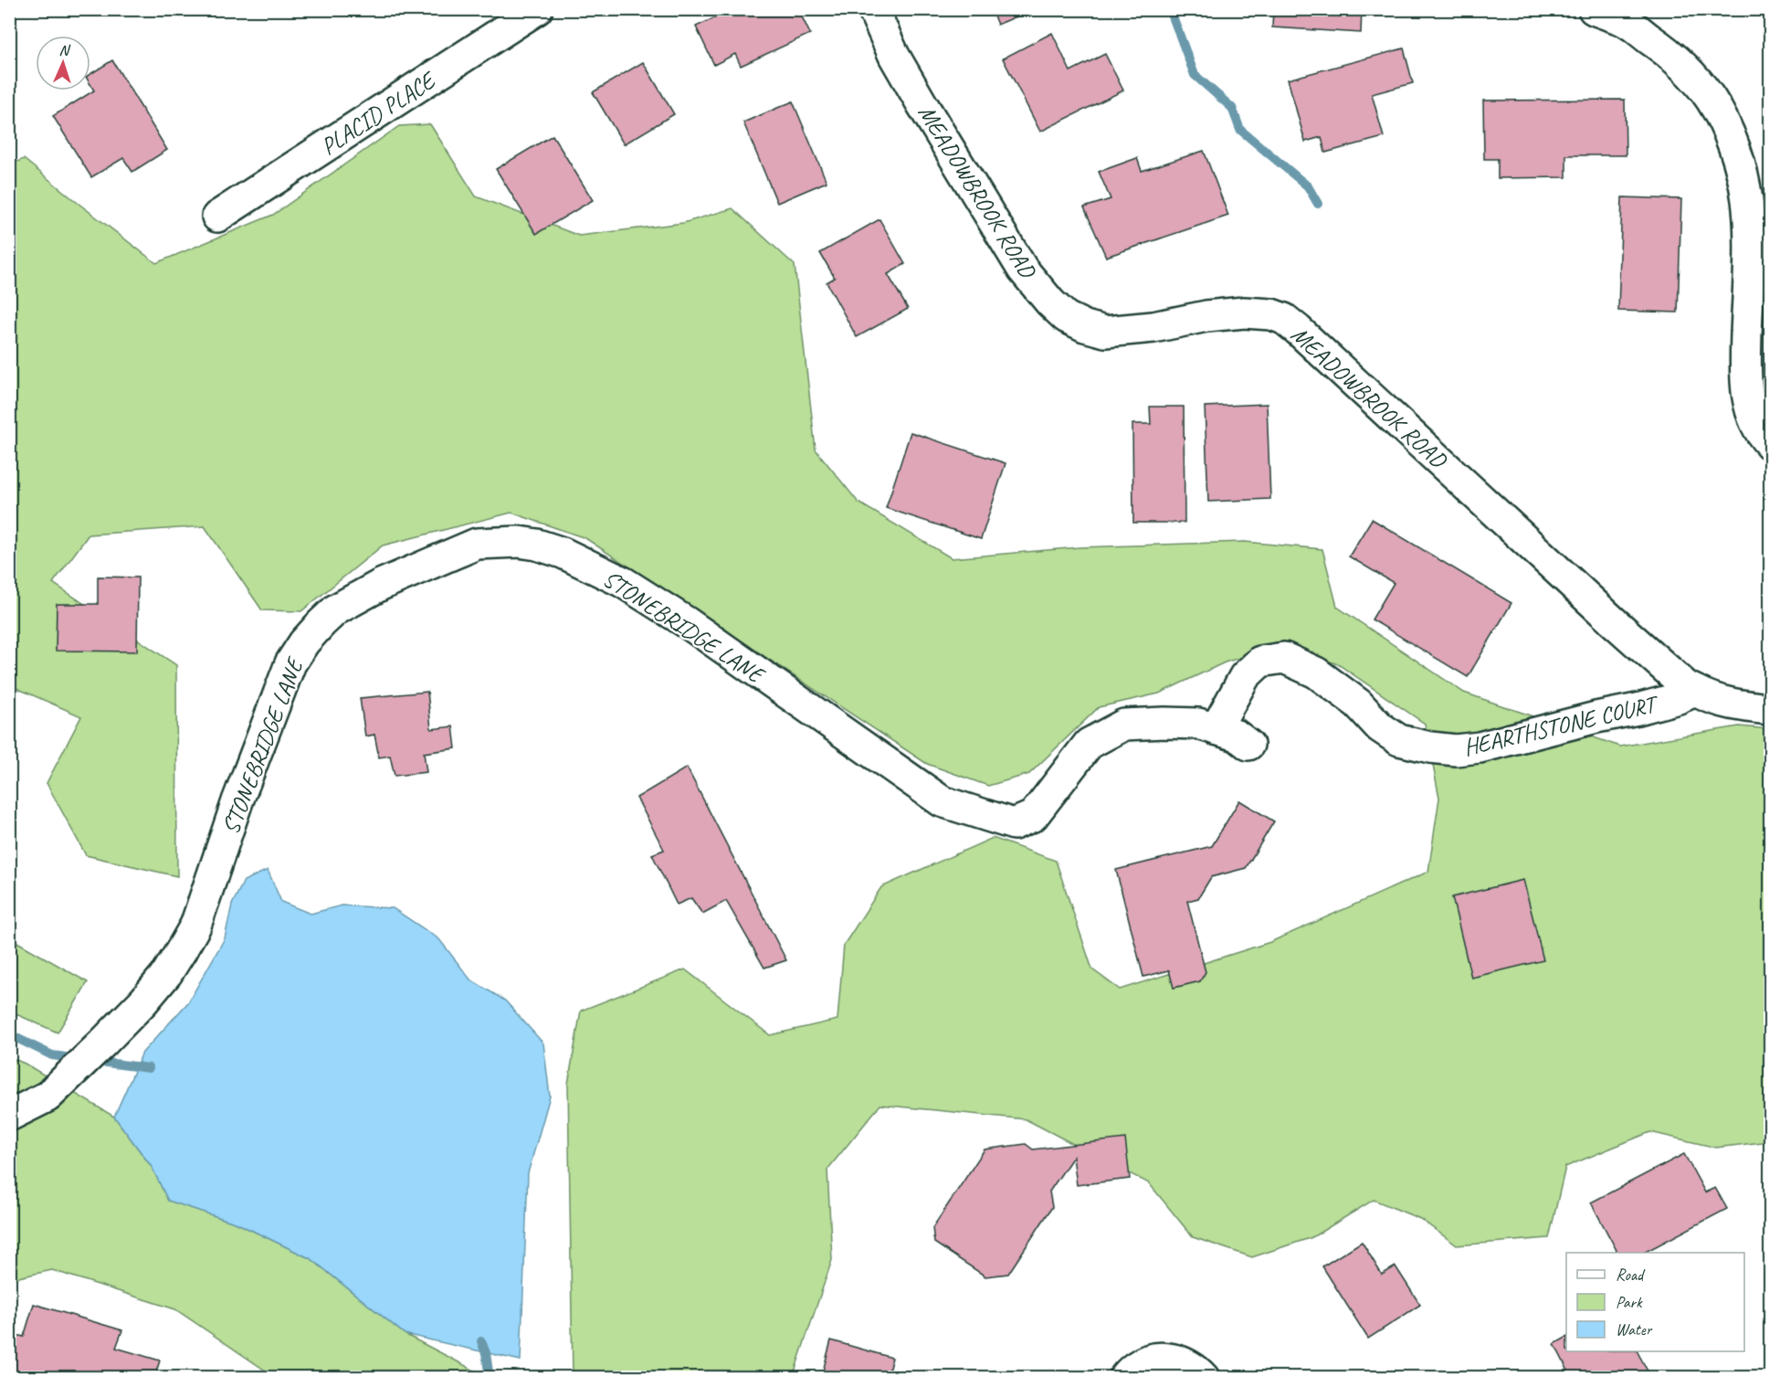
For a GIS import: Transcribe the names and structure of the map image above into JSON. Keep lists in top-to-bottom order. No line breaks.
{"streets":{"street":["PLACID PLACE","MEADOWBROOK ROAD","STONEBRIDGE LANE","HEARTHSTONE COURT"]},"crossings":[["MEADOWBROOK ROAD","HEARTHSTONE COURT"],["STONEBRIDGE LANE","HEARTHSTONE COURT"]],"legend":["Road","Park","Water"],"north":"top"}
